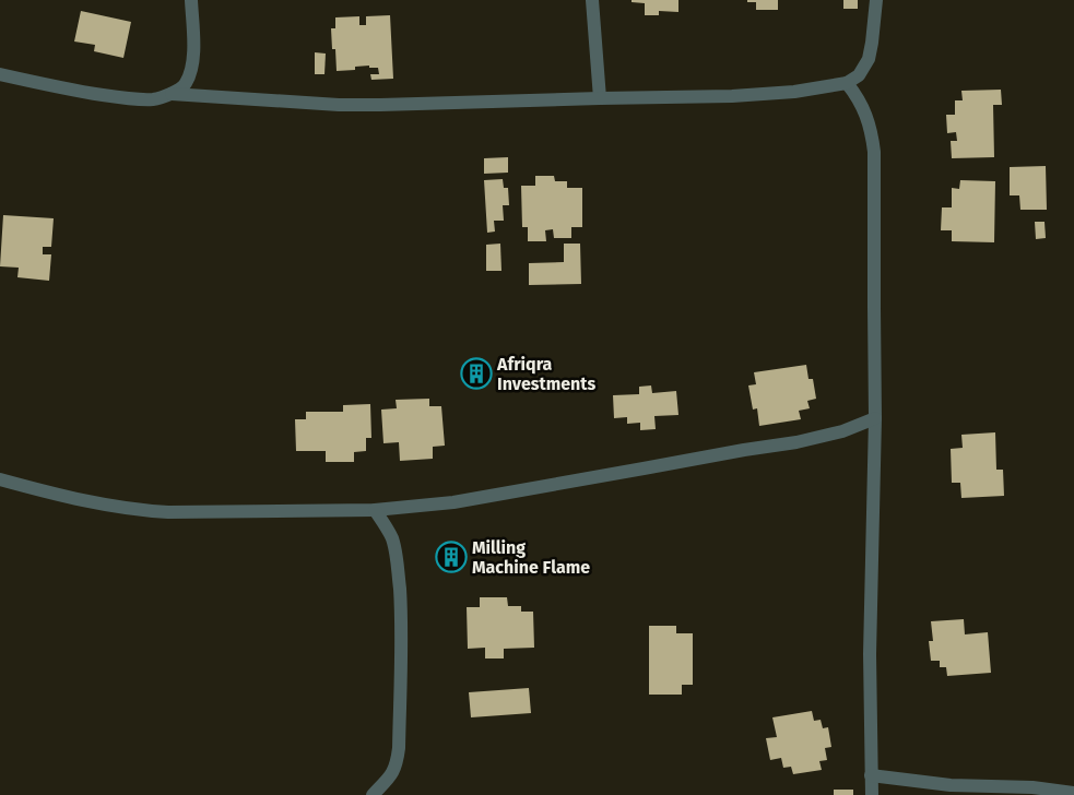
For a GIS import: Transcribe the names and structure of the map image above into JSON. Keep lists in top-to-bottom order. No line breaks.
{"places":{"building":["Afriqra Investments","Milling Machine Flame"]}}
